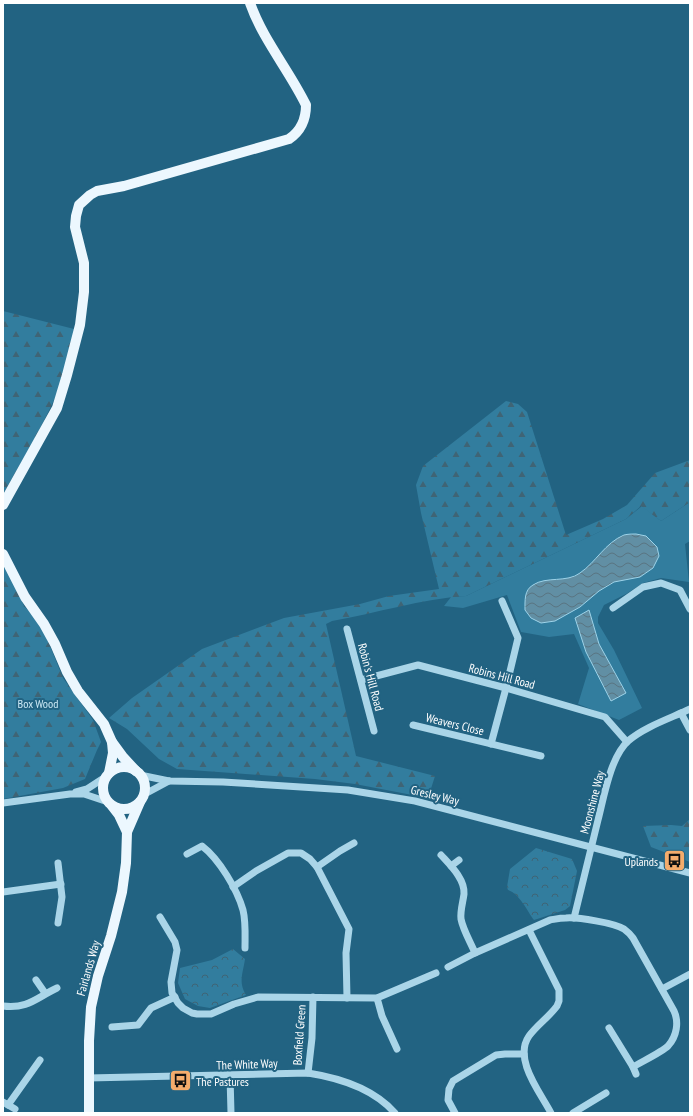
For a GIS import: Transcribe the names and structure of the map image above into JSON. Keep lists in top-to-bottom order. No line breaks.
{"streets":{"main road":["Fairlands Way"],"street":["Robins Hill Road","Robin's Hill Road","Weavers Close","Gresley Way","Moonshine Way","Boxfield Green","The White Way"]},"crossings":[["Robins Hill Road","Robin's Hill Road"],["Robins Hill Road","Weavers Close"],["Robins Hill Road","Moonshine Way"],["Gresley Way","Moonshine Way"],["Gresley Way","Fairlands Way"],["Fairlands Way","The White Way"],["Boxfield Green","The White Way"]],"parks":["Box Wood"],"places":{"bus stop":["Uplands","The Pastures"]}}
